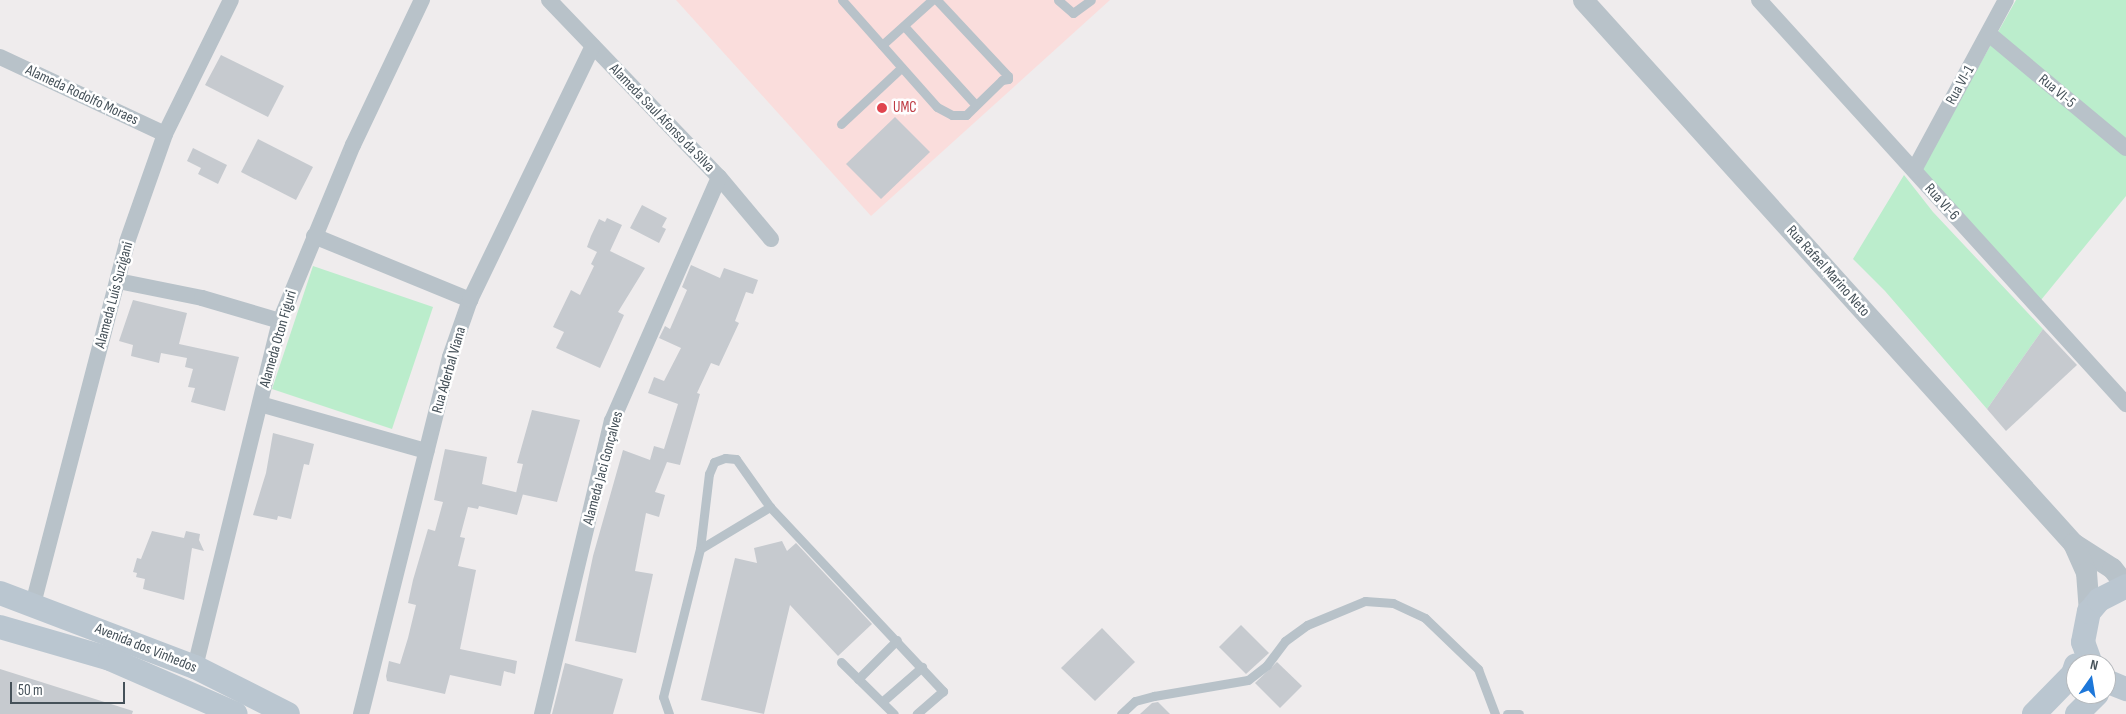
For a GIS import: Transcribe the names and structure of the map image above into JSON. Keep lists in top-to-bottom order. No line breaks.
{"streets":{"main road":["Avenida dos Vinhedos"],"street":["Rua VI-1","Rua VI-5","Alameda Rodolfo Moraes","Alameda Saul Afonso da Silva","Rua VI-6","Rua Rafael Marino Neto","Alameda Luís Suzigani","Alameda Oton Figuri","Rua Aderbal Viana","Alameda Jaci Gonçalves"]},"crossings":[["Rua VI-1","Rua VI-5"],["Rua VI-1","Rua VI-6"],["Alameda Rodolfo Moraes","Alameda Luís Suzigani"],["Alameda Saul Afonso da Silva","Rua Aderbal Viana"],["Alameda Saul Afonso da Silva","Alameda Jaci Gonçalves"],["Alameda Luís Suzigani","Avenida dos Vinhedos"],["Alameda Oton Figuri","Avenida dos Vinhedos"]],"places":["UMC"],"scale_bar":"50 m","north":"top"}
